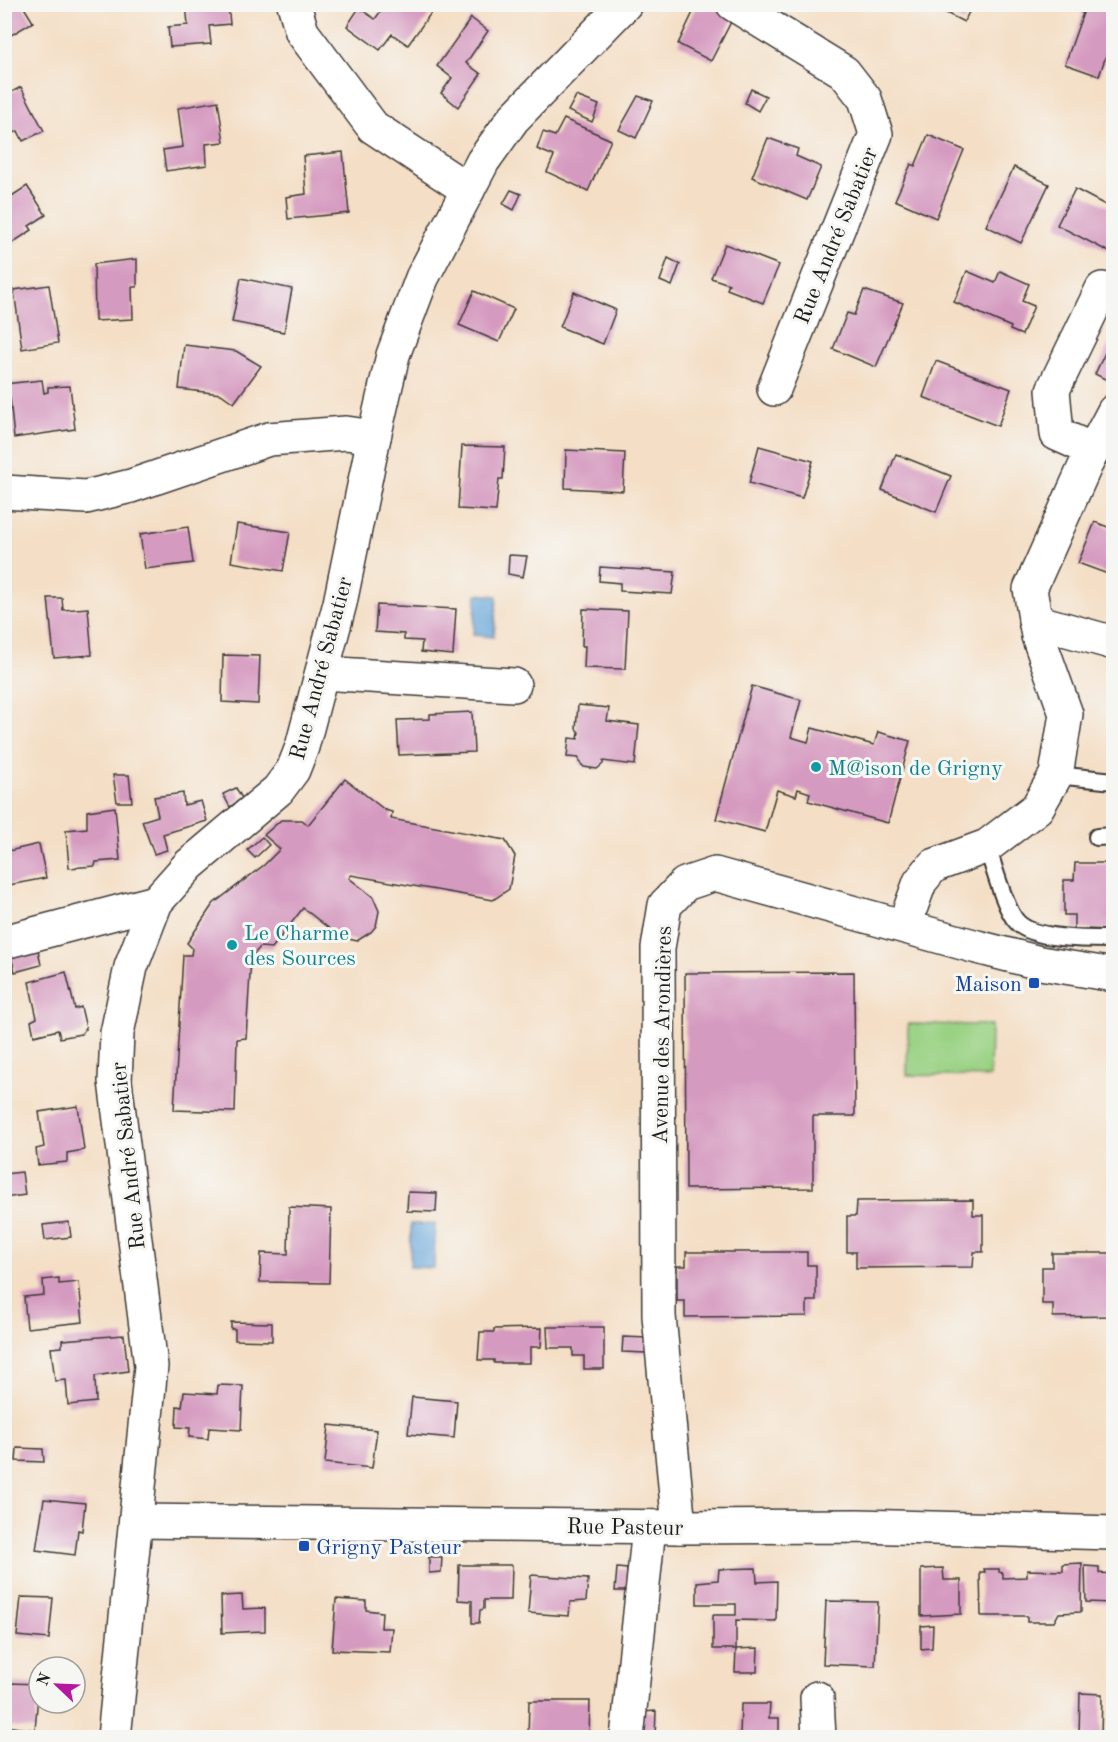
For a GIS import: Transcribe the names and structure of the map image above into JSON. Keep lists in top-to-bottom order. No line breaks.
{"streets":{"street":["Rue André Sabatier","Avenue des Arondières","Rue Pasteur"]},"crossings":[["Rue André Sabatier","Rue Pasteur"],["Avenue des Arondières","Rue Pasteur"]],"places":{"other":["M@ison de Grigny","Le Charme des Sources"],"transit":["Maison","Grigny Pasteur"]},"north":"top left"}
